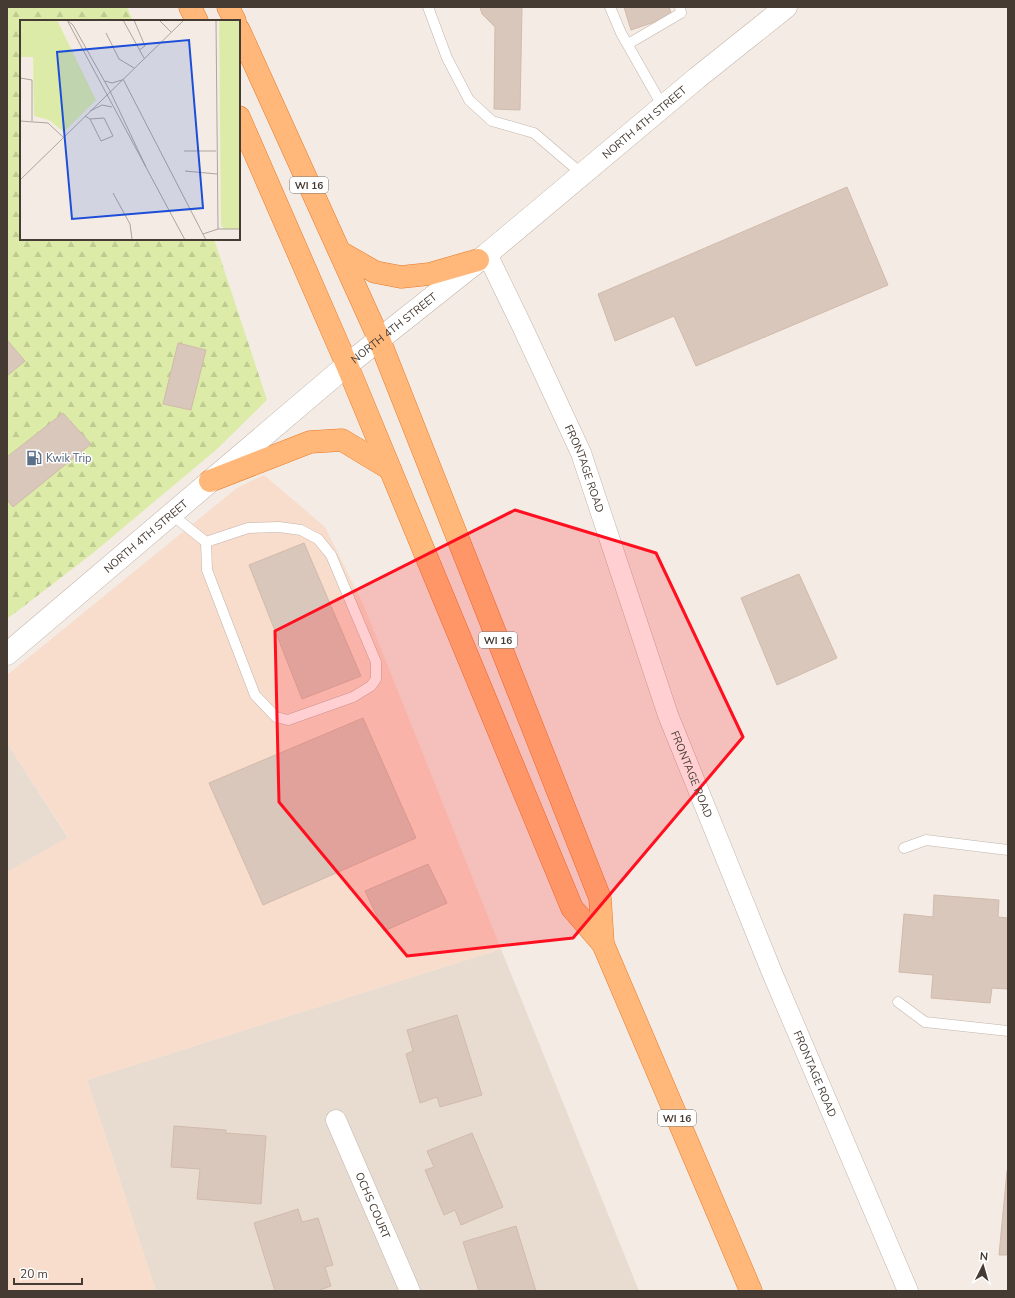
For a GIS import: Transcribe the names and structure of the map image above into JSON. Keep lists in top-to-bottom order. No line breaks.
{"streets":{"highway":["WI 16"],"street":["NORTH 4TH STREET","FRONTAGE ROAD","OCHS COURT"]},"crossings":[["NORTH 4TH STREET","WI 16"],["NORTH 4TH STREET","FRONTAGE ROAD"]],"places":{"fuel station":["Kwik Trip"]},"scale_bar":"20 m","north":"top"}
